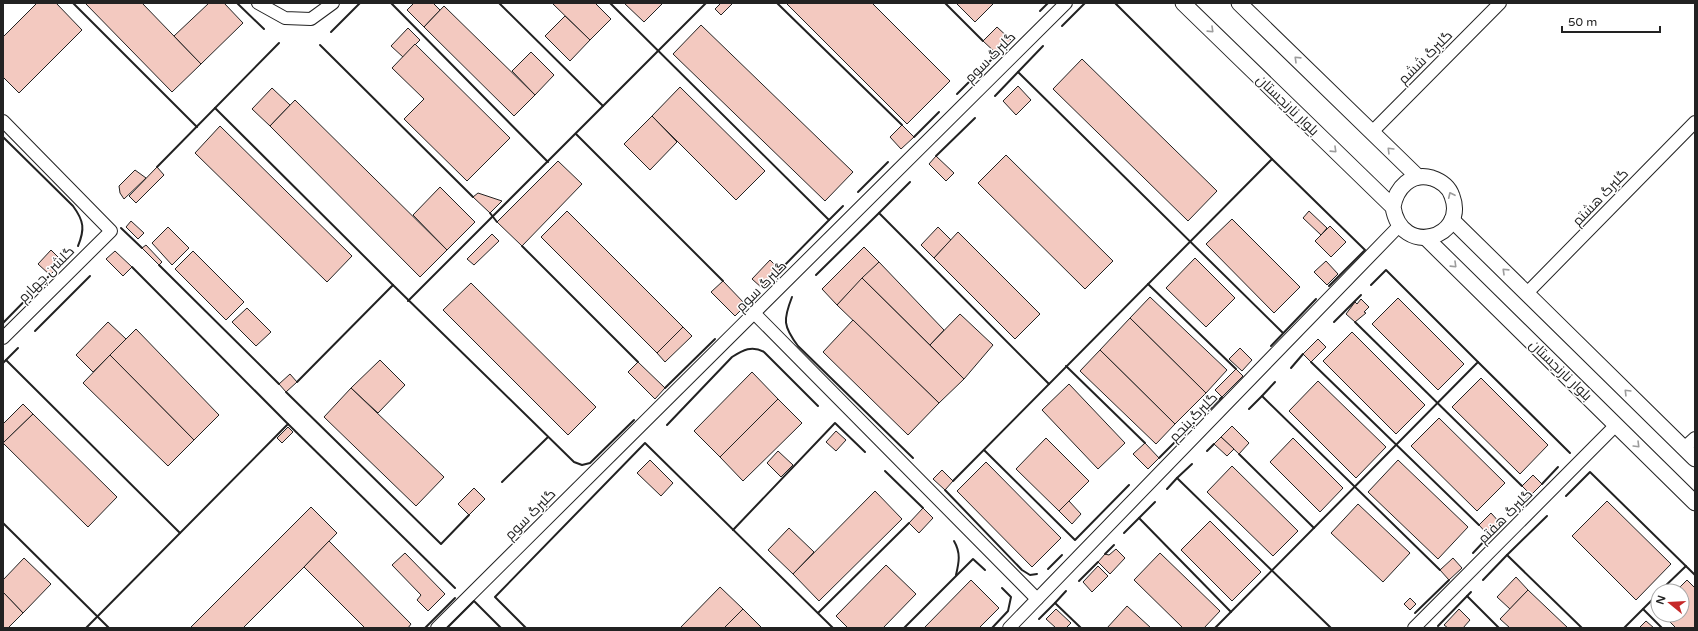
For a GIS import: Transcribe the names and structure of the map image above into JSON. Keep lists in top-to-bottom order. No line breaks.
{"streets":{"street":["گلبرگ سوم","گلبرگ ششم","بلوار نارنجستان","گلبرگ هشتم","گلشن چهارم","گلبرگ پنجم","گلبرگ هفتم"]},"crossings":[["بلوار نارنجستان","گلبرگ پنجم"],["بلوار نارنجستان","گلبرگ هفتم"]],"scale_bar":"50 m","north":"left"}
